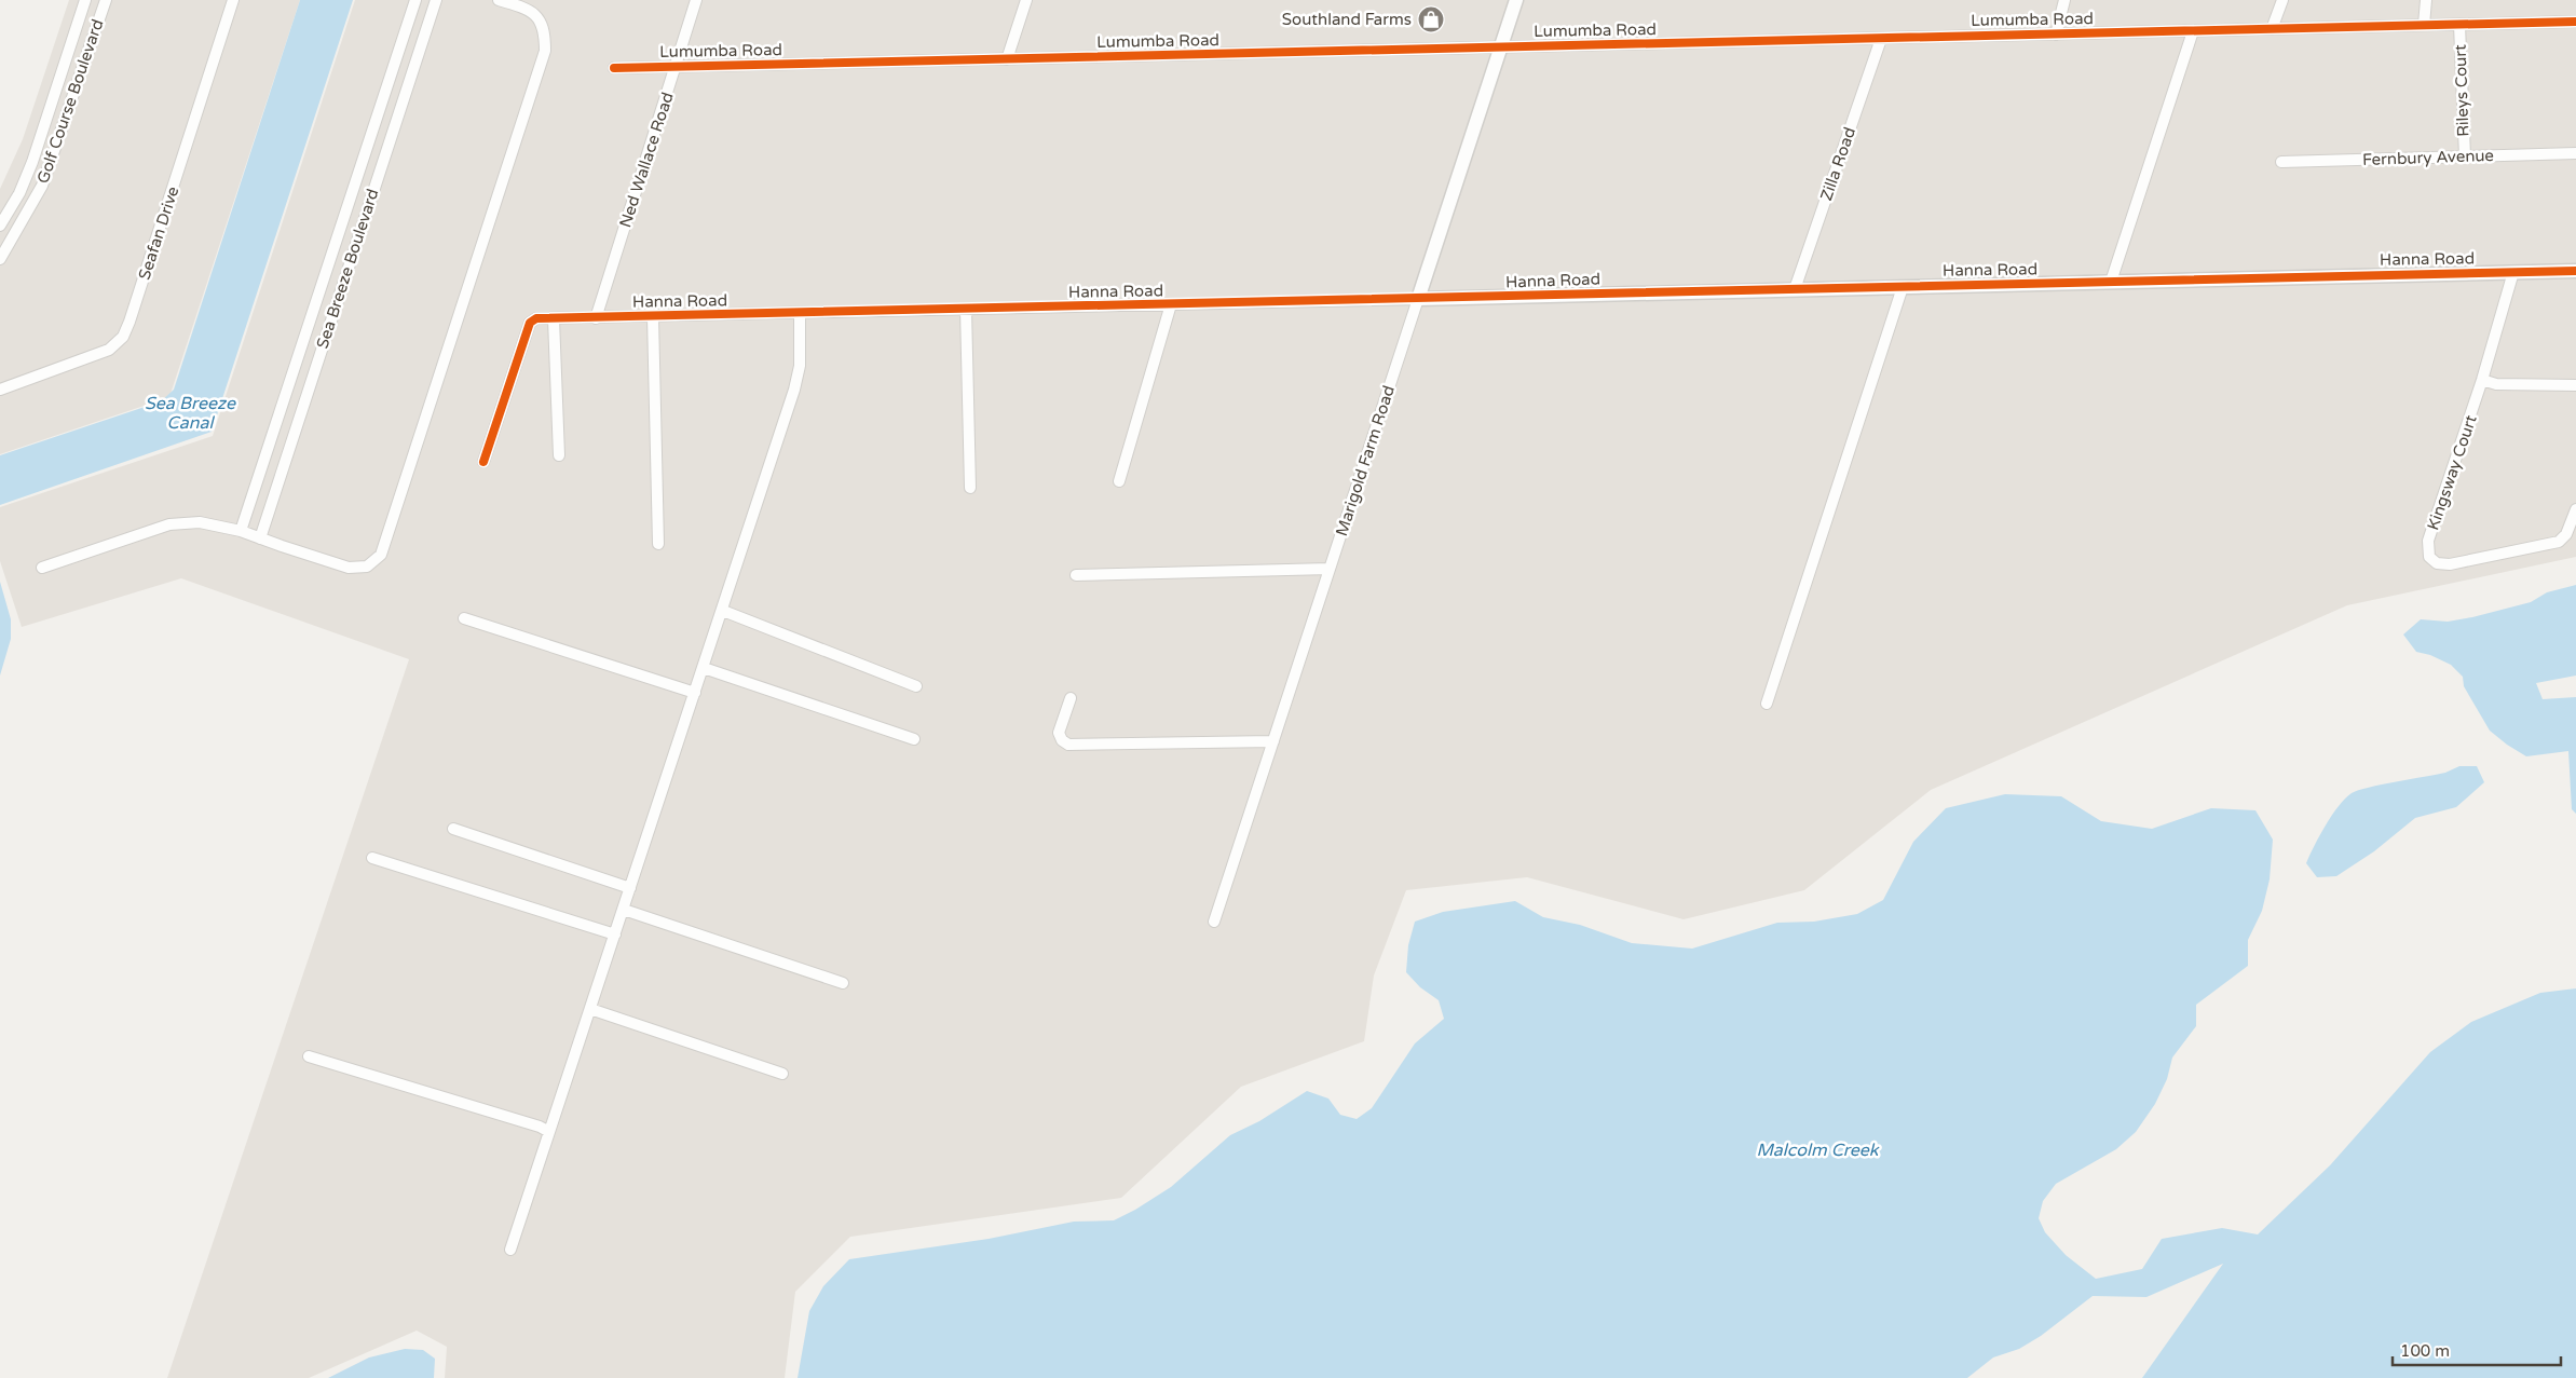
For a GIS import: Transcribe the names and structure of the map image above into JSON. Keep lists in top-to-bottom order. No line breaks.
{"streets":{"street":["Lumumba Road","Rileys Court","Golf Course Boulevard","Fernbury Avenue","Ned Wallace Road","Zilla Road","Seafan Drive","Hanna Road","Sea Breeze Boulevard","Marigold Farm Road","Kingsway Court"]},"crossings":[["Lumumba Road","Rileys Court"],["Lumumba Road","Ned Wallace Road"],["Lumumba Road","Zilla Road"],["Lumumba Road","Marigold Farm Road"],["Rileys Court","Fernbury Avenue"],["Ned Wallace Road","Hanna Road"],["Zilla Road","Hanna Road"],["Hanna Road","Marigold Farm Road"],["Hanna Road","Kingsway Court"]],"water":["Sea Breeze Canal","Malcolm Creek"],"places":{"shop":["Southland Farms"]},"scale_bar":"100 m"}
